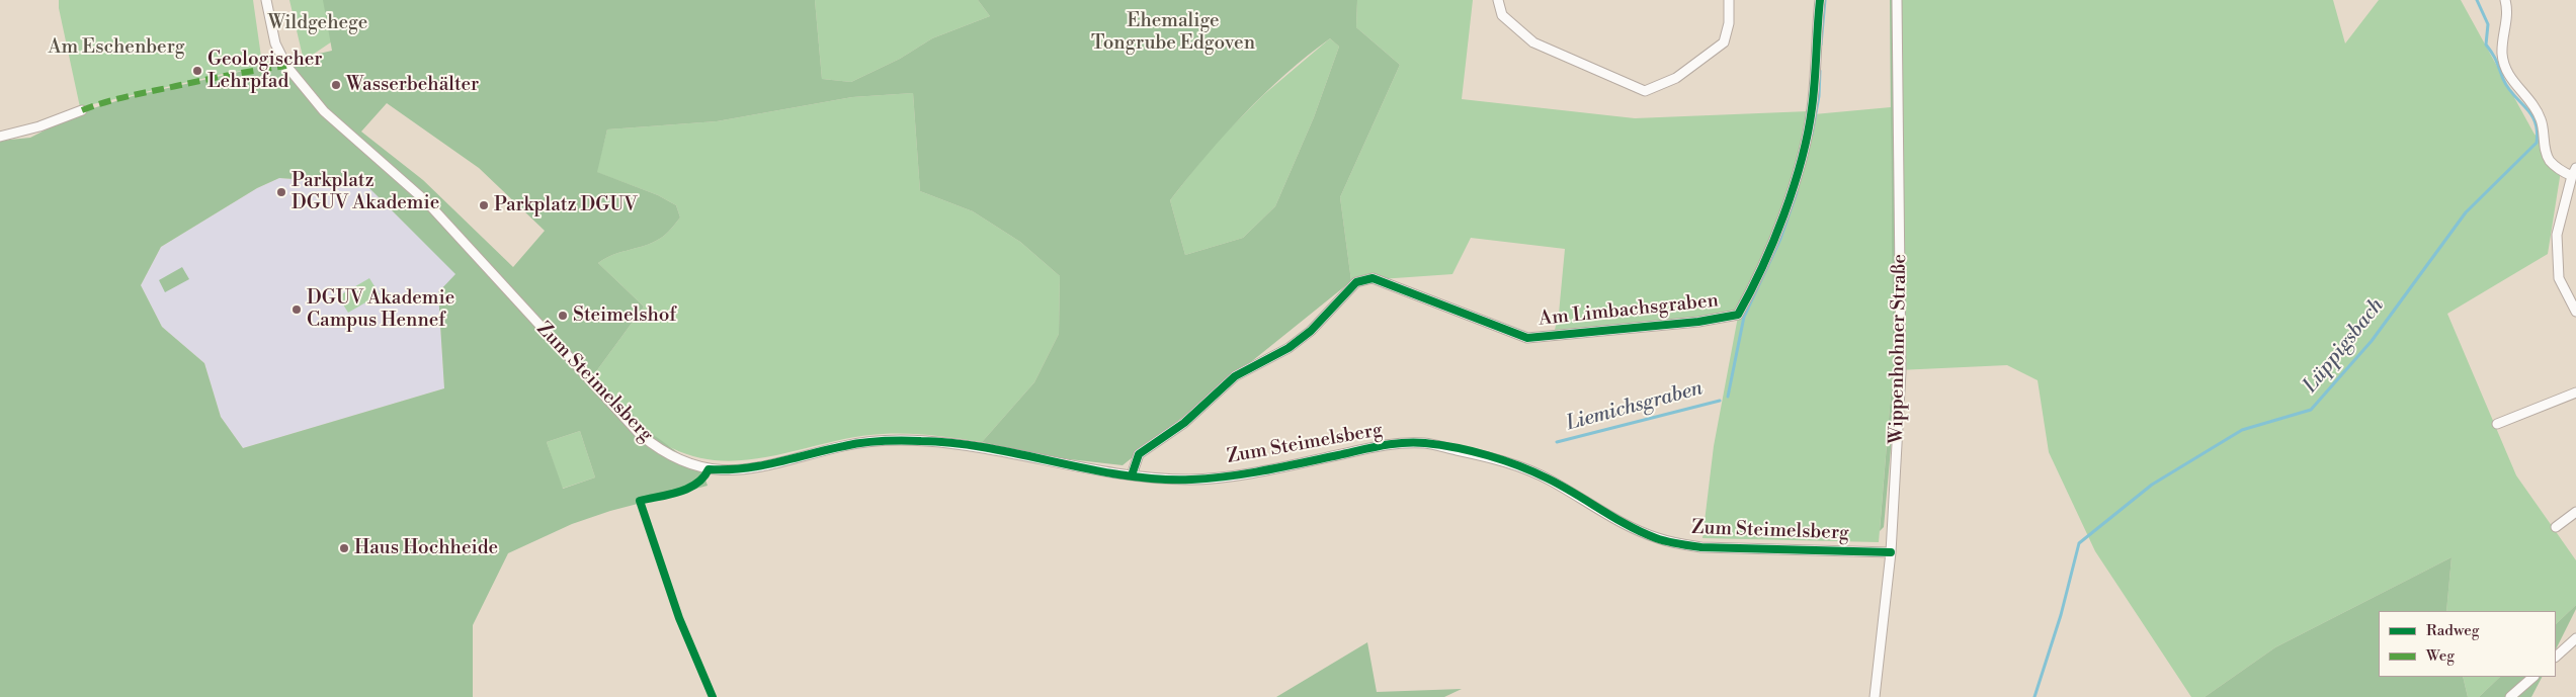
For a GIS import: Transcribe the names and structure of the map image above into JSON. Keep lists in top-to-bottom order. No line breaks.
{"streets":{"street":["Am Limbachsgraben","Wippenhohner Straße","Zum Steimelsberg"]},"crossings":[["Am Limbachsgraben","Zum Steimelsberg"],["Wippenhohner Straße","Zum Steimelsberg"]],"water":["Lüppigsbach","Liemichsgraben"],"parks":["Ehemalige Tongrube Edgoven","Wildgehege","Am Eschenberg"],"places":["Geologischer Lehrpfad","Wasserbehälter","Parkplatz DGUV Akademie","Parkplatz DGUV","DGUV Akademie Campus Hennef","Steimelshof","Haus Hochheide"],"legend":["Radweg","Weg"]}
